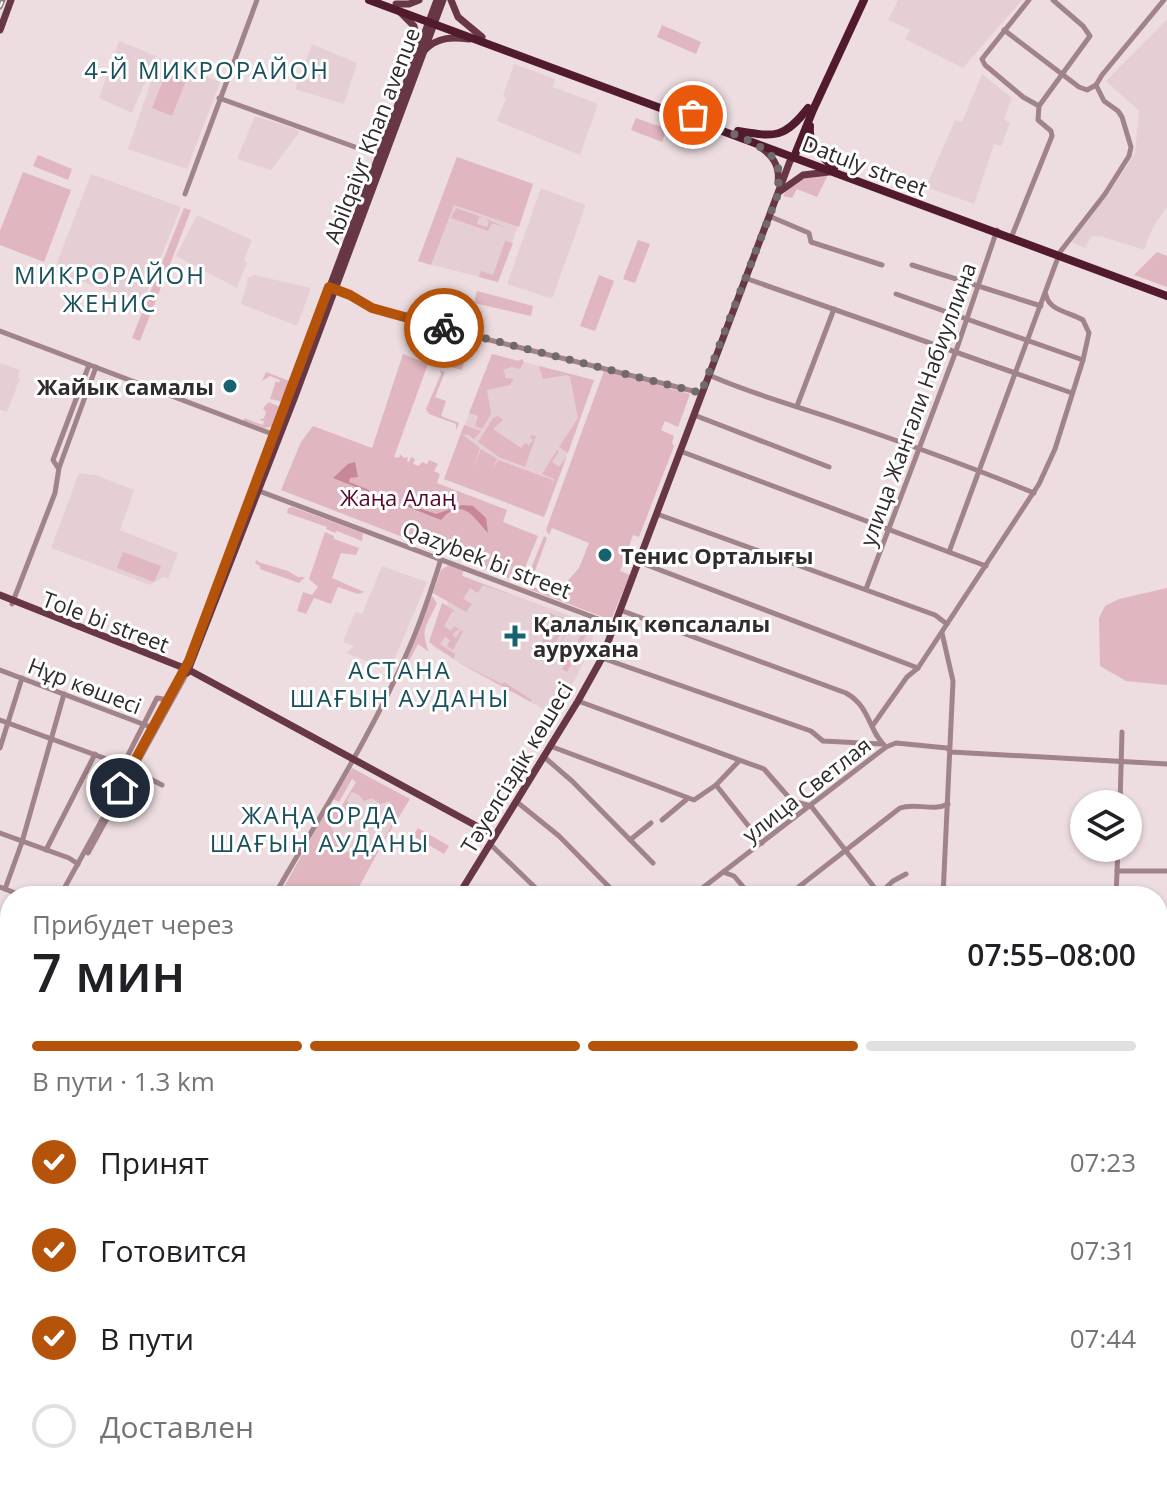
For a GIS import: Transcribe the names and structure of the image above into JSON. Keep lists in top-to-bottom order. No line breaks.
{"streets":{"highway":["Datuly street"],"main road":["Abilqaiyr Khan avenue","Tole bi street","Тәуелсіздік көшесі"],"street":["улица Жангали Набиуллина","Qazybek bi street","Нұр көшесі","улица Светлая"]},"crossings":[["Abilqaiyr Khan avenue","Datuly street"],["Abilqaiyr Khan avenue","Qazybek bi street"],["Abilqaiyr Khan avenue","Tole bi street"],["Abilqaiyr Khan avenue","Нұр көшесі"],["Datuly street","улица Жангали Набиуллина"],["Datuly street","Тәуелсіздік көшесі"],["Qazybek bi street","Тәуелсіздік көшесі"],["Tole bi street","Тәуелсіздік көшесі"]],"districts":["4-Й МИКРОРАЙОН","МИКРОРАЙОН ЖЕНИС","АСТАНА ШАҒЫН АУДАНЫ","ЖАҢА ОРДА ШАҒЫН АУДАНЫ"],"parks":["Жаңа Алаң"],"places":{"other":["Жайык самалы","Тенис Орталығы"],"health":["Қалалық көпсалалы аурухана"]},"page":{"heading":["7 мин","Прибудет через","07:55–08:00"],"bar":"В пути · 1.3 km","list":[["Принят","07:23"],["Готовится","07:31"],["В пути","07:44"],"Доставлен"]}}
